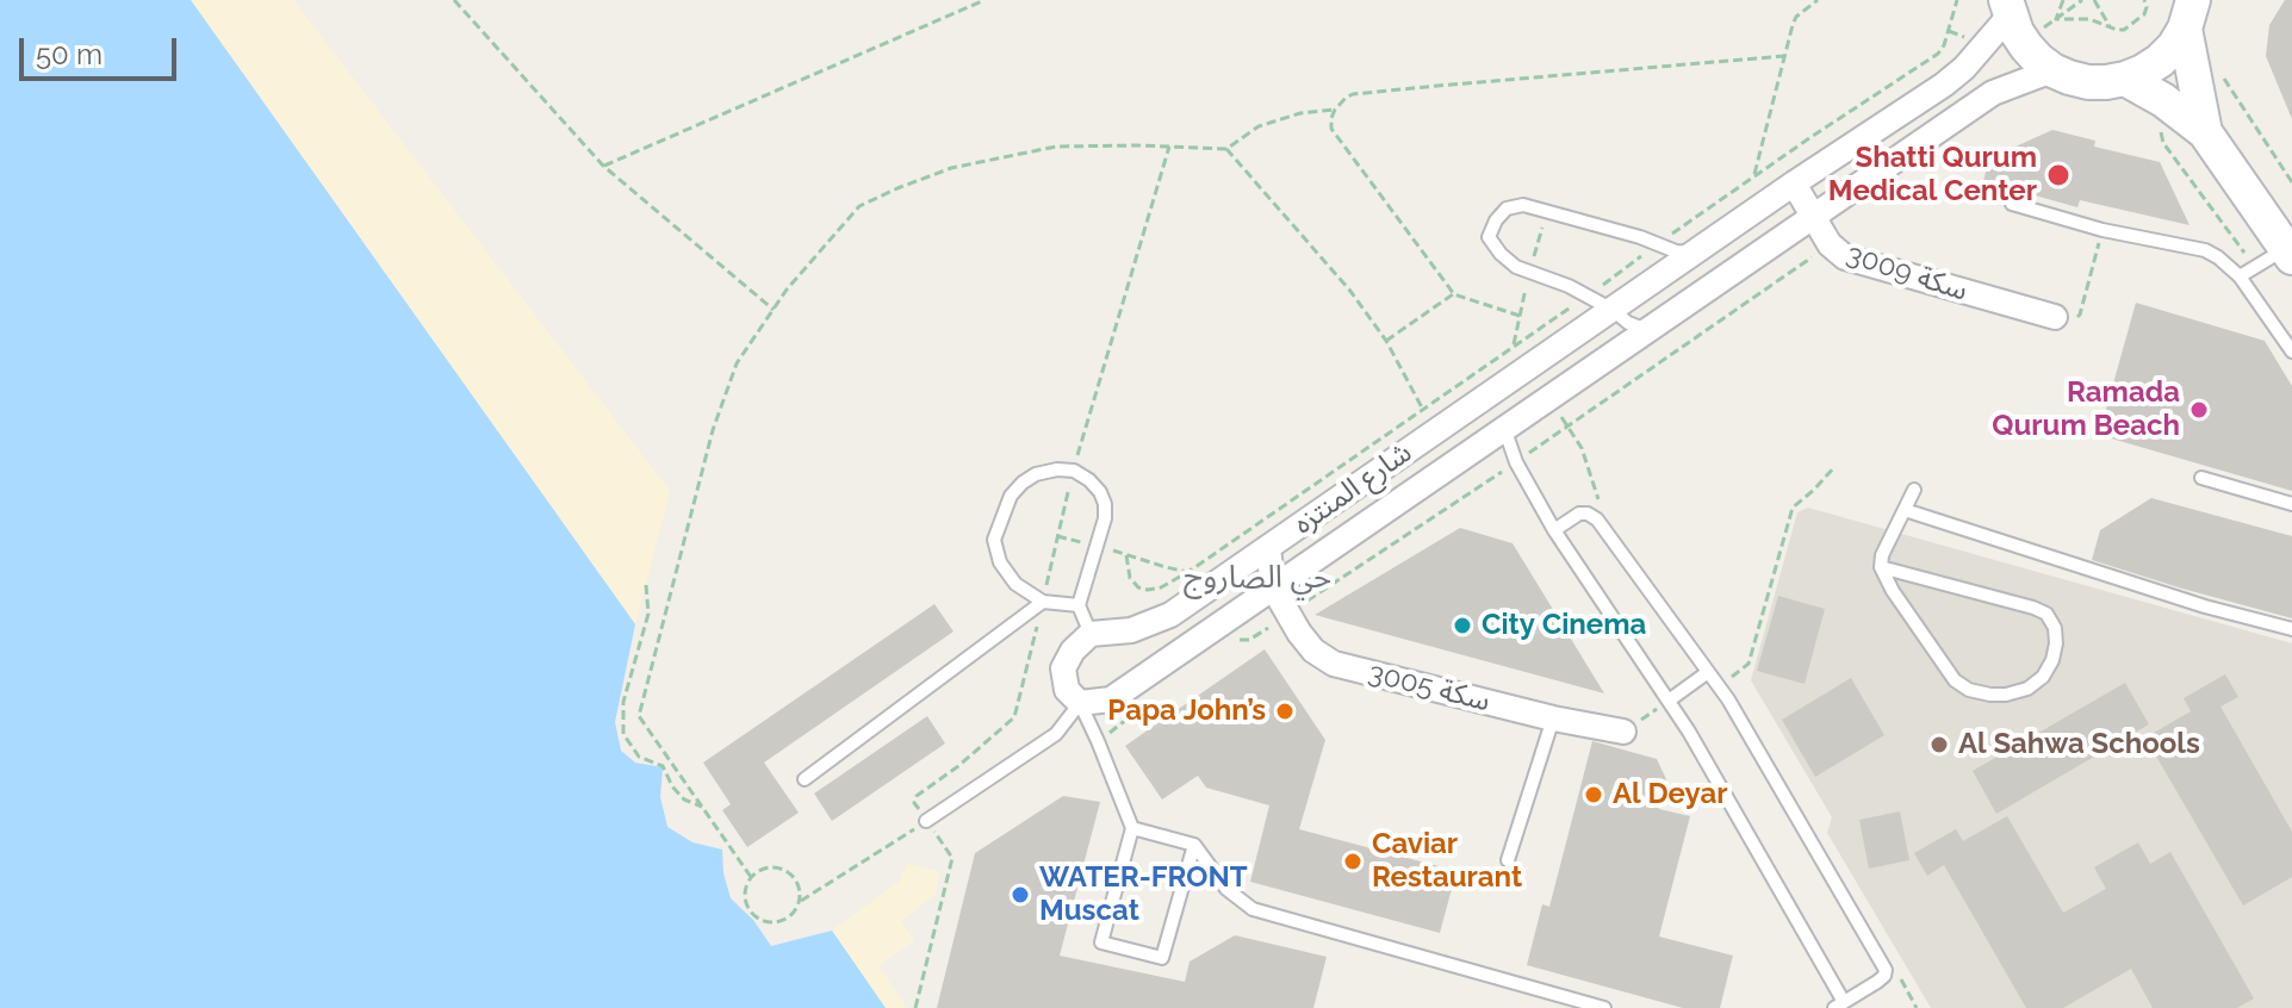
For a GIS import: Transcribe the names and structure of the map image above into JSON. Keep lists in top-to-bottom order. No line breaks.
{"streets":{"street":["سكة 3009","شارع المنتزه","سكة 3005"]},"crossings":[["سكة 3009","شارع المنتزه"],["شارع المنتزه","سكة 3005"]],"districts":["حي الصاروج"],"places":["Shatti Qurum Medical Center","Ramada Qurum Beach","City Cinema","Papa John’s","Al Sahwa Schools","Al Deyar","Caviar Restaurant","WATER-FRONT Muscat"],"scale_bar":"50 m"}
